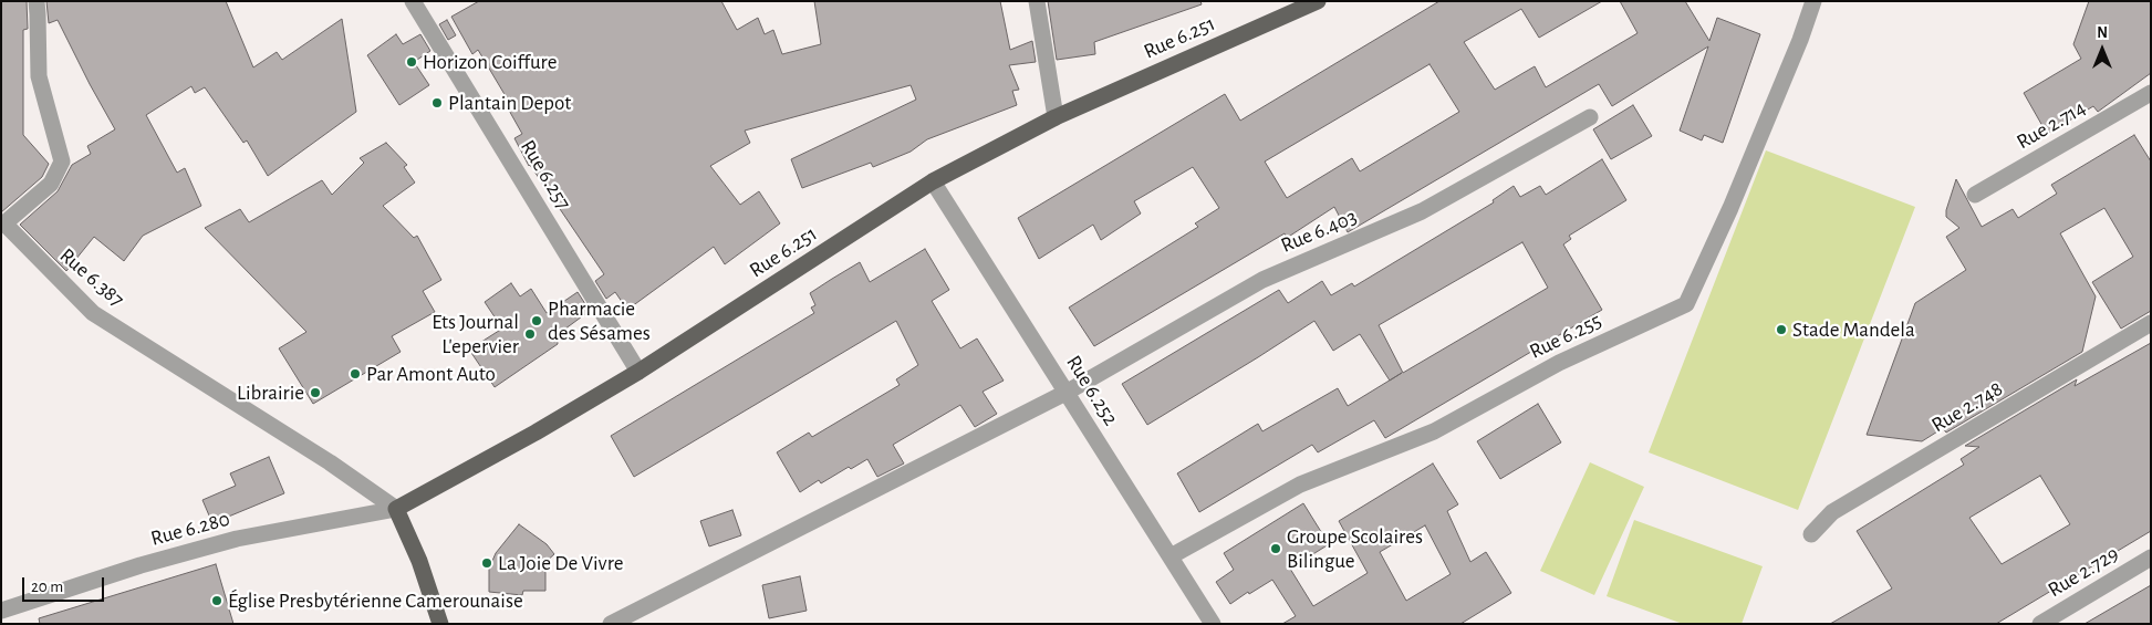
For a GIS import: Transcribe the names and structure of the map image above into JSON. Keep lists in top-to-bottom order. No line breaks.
{"streets":{"main road":["Rue 6.251"],"street":["Rue 2.714","Rue 6.257","Rue 6.403","Rue 6.387","Rue 6.255","Rue 6.252","Rue 2.748","Rue 6.280","Rue 2.729"]},"crossings":[["Rue 6.251","Rue 6.257"],["Rue 6.251","Rue 6.387"],["Rue 6.251","Rue 6.252"],["Rue 6.251","Rue 6.280"],["Rue 6.403","Rue 6.252"],["Rue 6.387","Rue 6.280"],["Rue 6.255","Rue 6.252"]],"places":["Horizon Coiffure","Plantain Depot","Pharmacie des Sésames","Stade Mandela","Ets Journal L'epervier","Par Amont Auto","Librairie","Groupe Scolaires Bilingue","La Joie De Vivre","Église Presbytérienne Camerounaise"],"scale_bar":"20 m","north":"top"}
